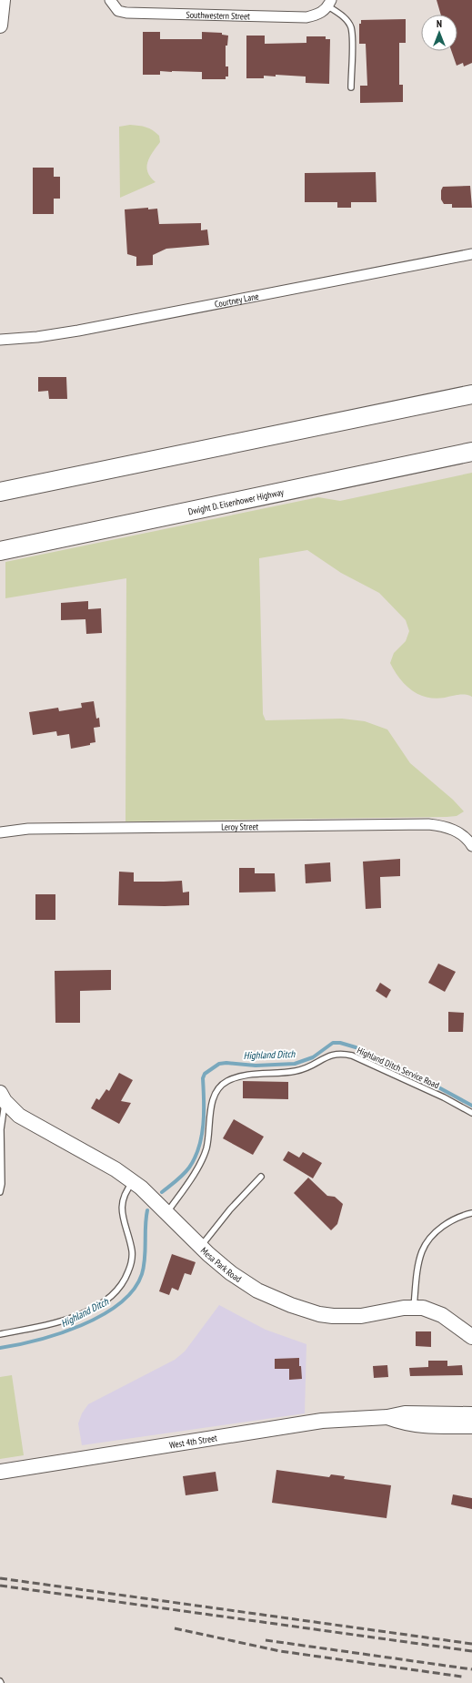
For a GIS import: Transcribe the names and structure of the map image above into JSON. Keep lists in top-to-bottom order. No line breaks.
{"streets":{"highway":["Dwight D. Eisenhower Highway"],"street":["Southwestern Street","Courtney Lane","Leroy Street","Mesa Park Road","West 4th Street"],"lane":["Highland Ditch Service Road"]},"crossings":[["Highland Ditch Service Road","Mesa Park Road"]],"water":["Highland Ditch"],"north":"top"}
